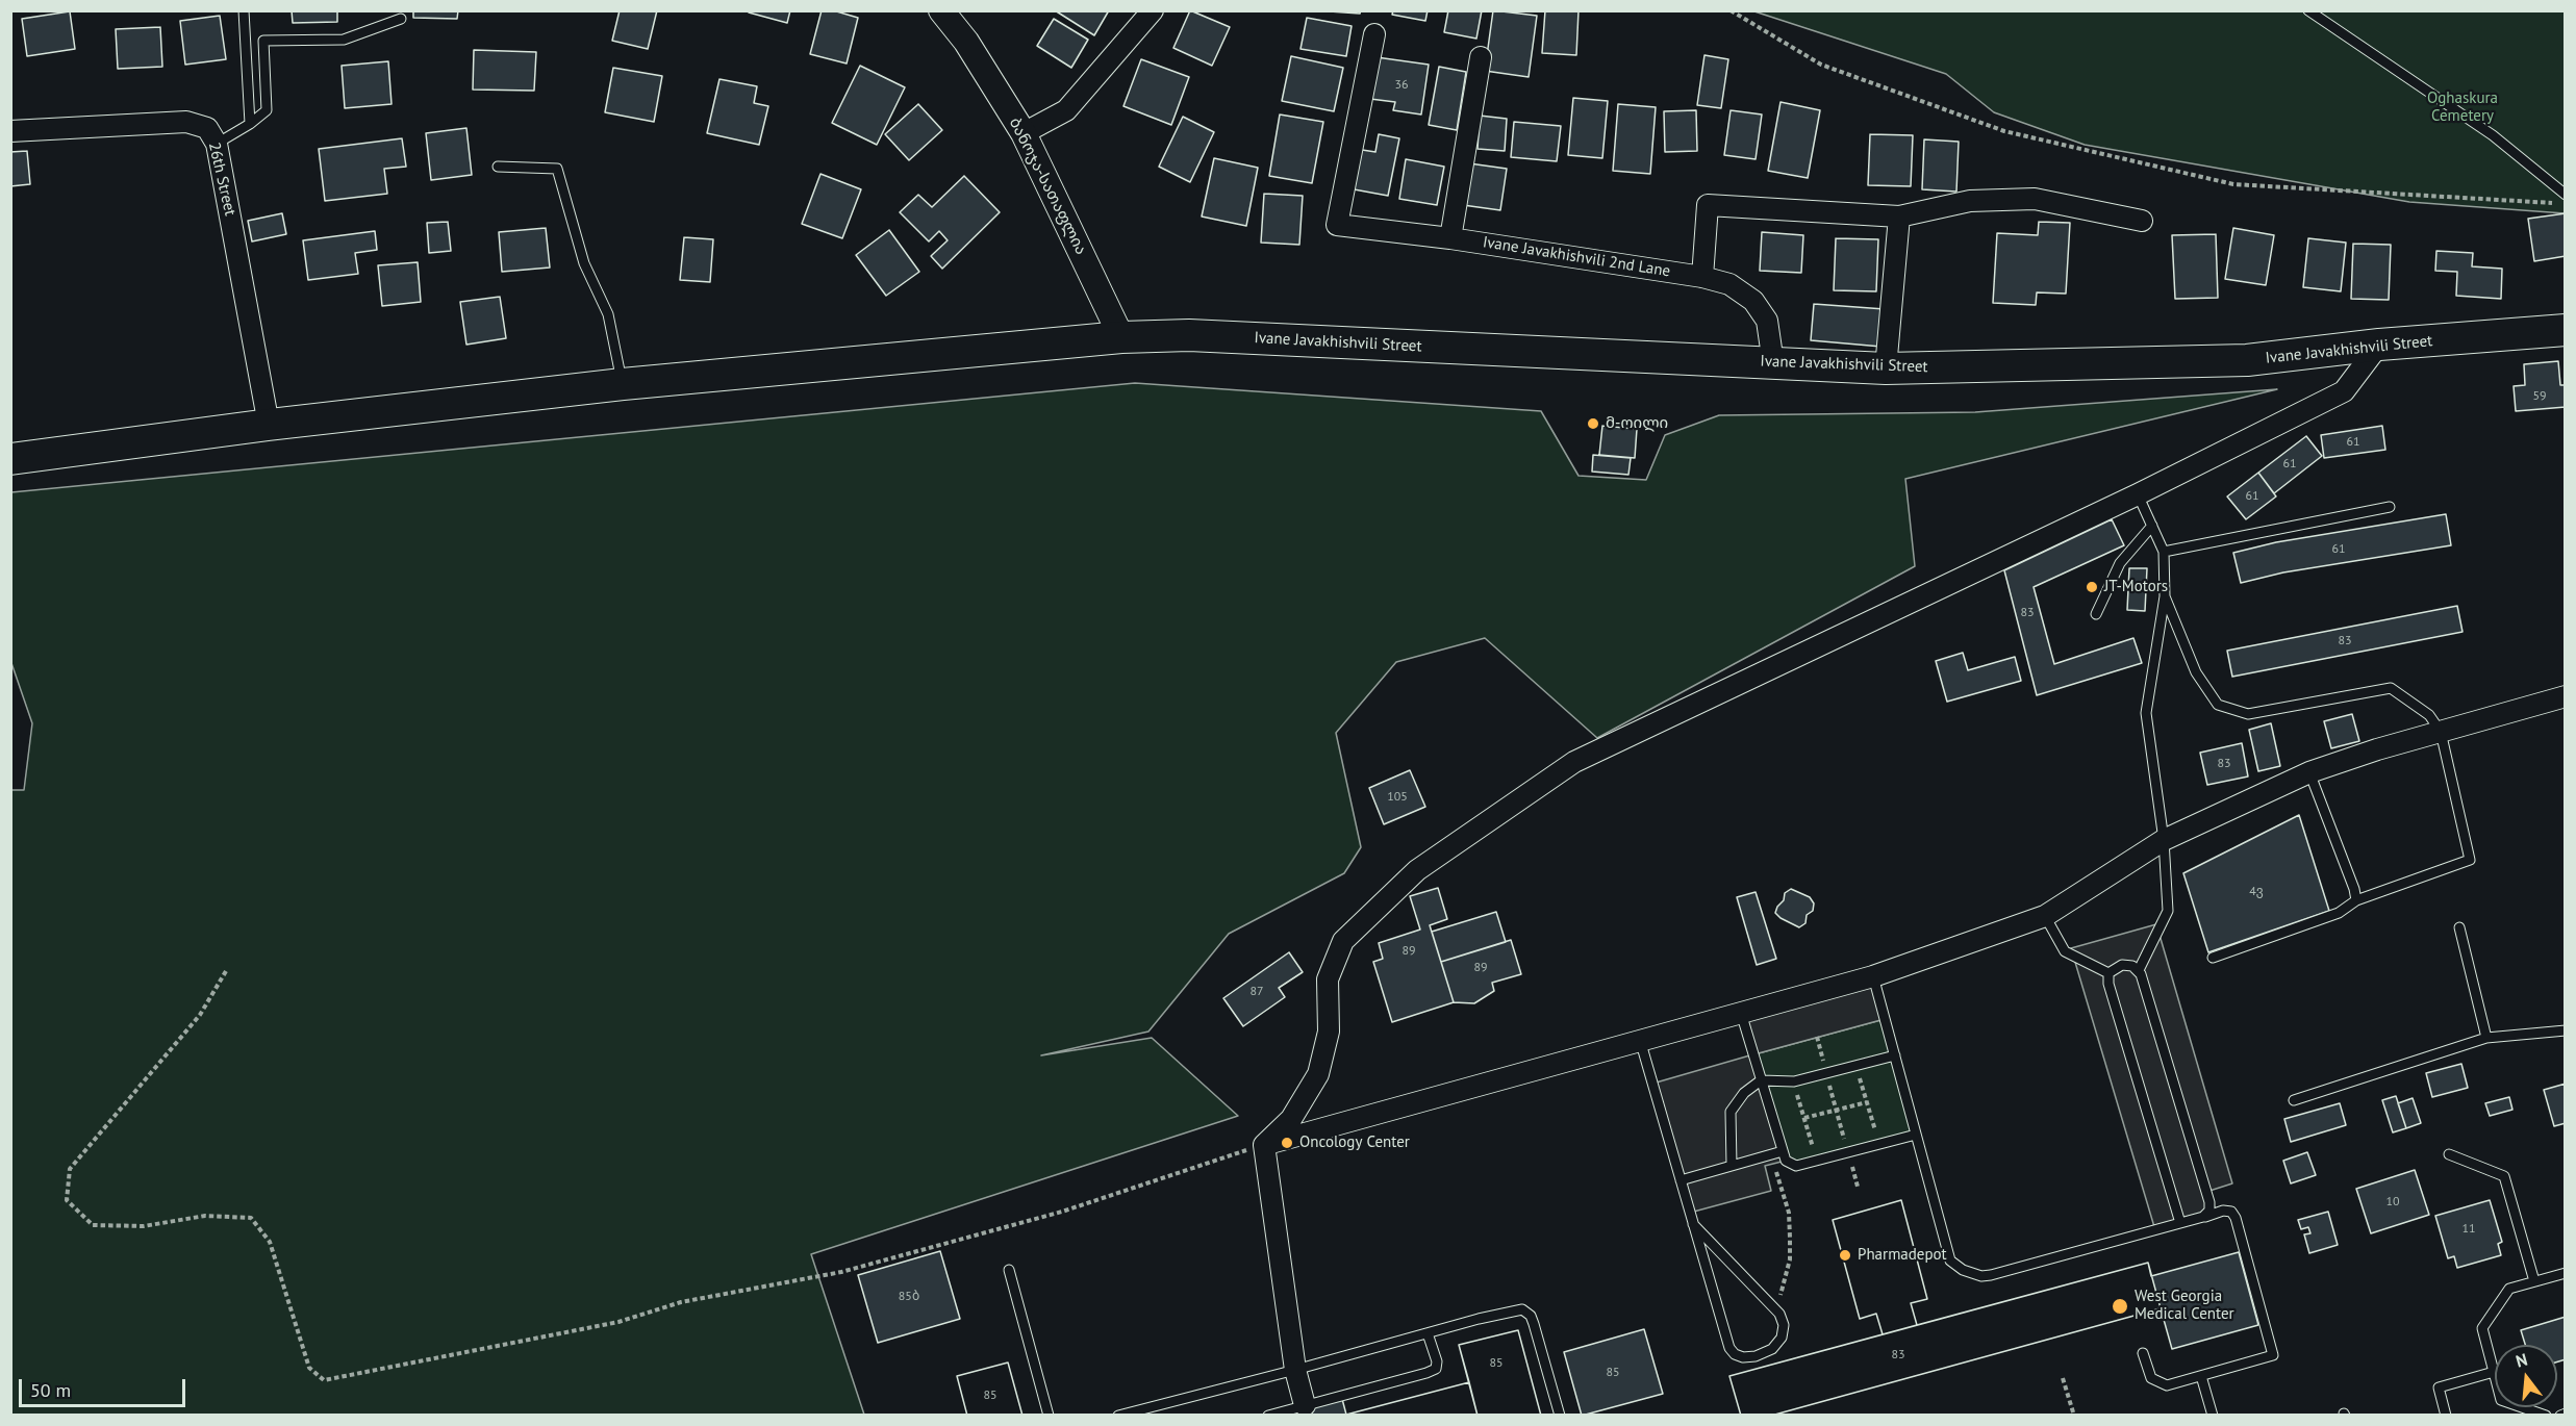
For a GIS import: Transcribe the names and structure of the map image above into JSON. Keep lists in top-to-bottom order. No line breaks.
{"streets":{"main road":["Ivane Javakhishvili Street"],"street":["26th Street","ბანოჯა-სათაფლია","Ivane Javakhishvili 2nd Lane"]},"crossings":[["26th Street","Ivane Javakhishvili Street"],["ბანოჯა-სათაფლია","Ivane Javakhishvili Street"],["Ivane Javakhishvili 2nd Lane","Ivane Javakhishvili Street"]],"parks":["Oghaskura Cemetery"],"places":["მ-ოილი","JT-Motors","Oncology Center","Pharmadepot","West Georgia Medical Center"],"house_numbers":["36","59","61","61","61","61","83","83","83","105","4ვ","89","89","87","10","11","85ბ","83","85","85","85"],"scale_bar":"50 m","north":"top"}
